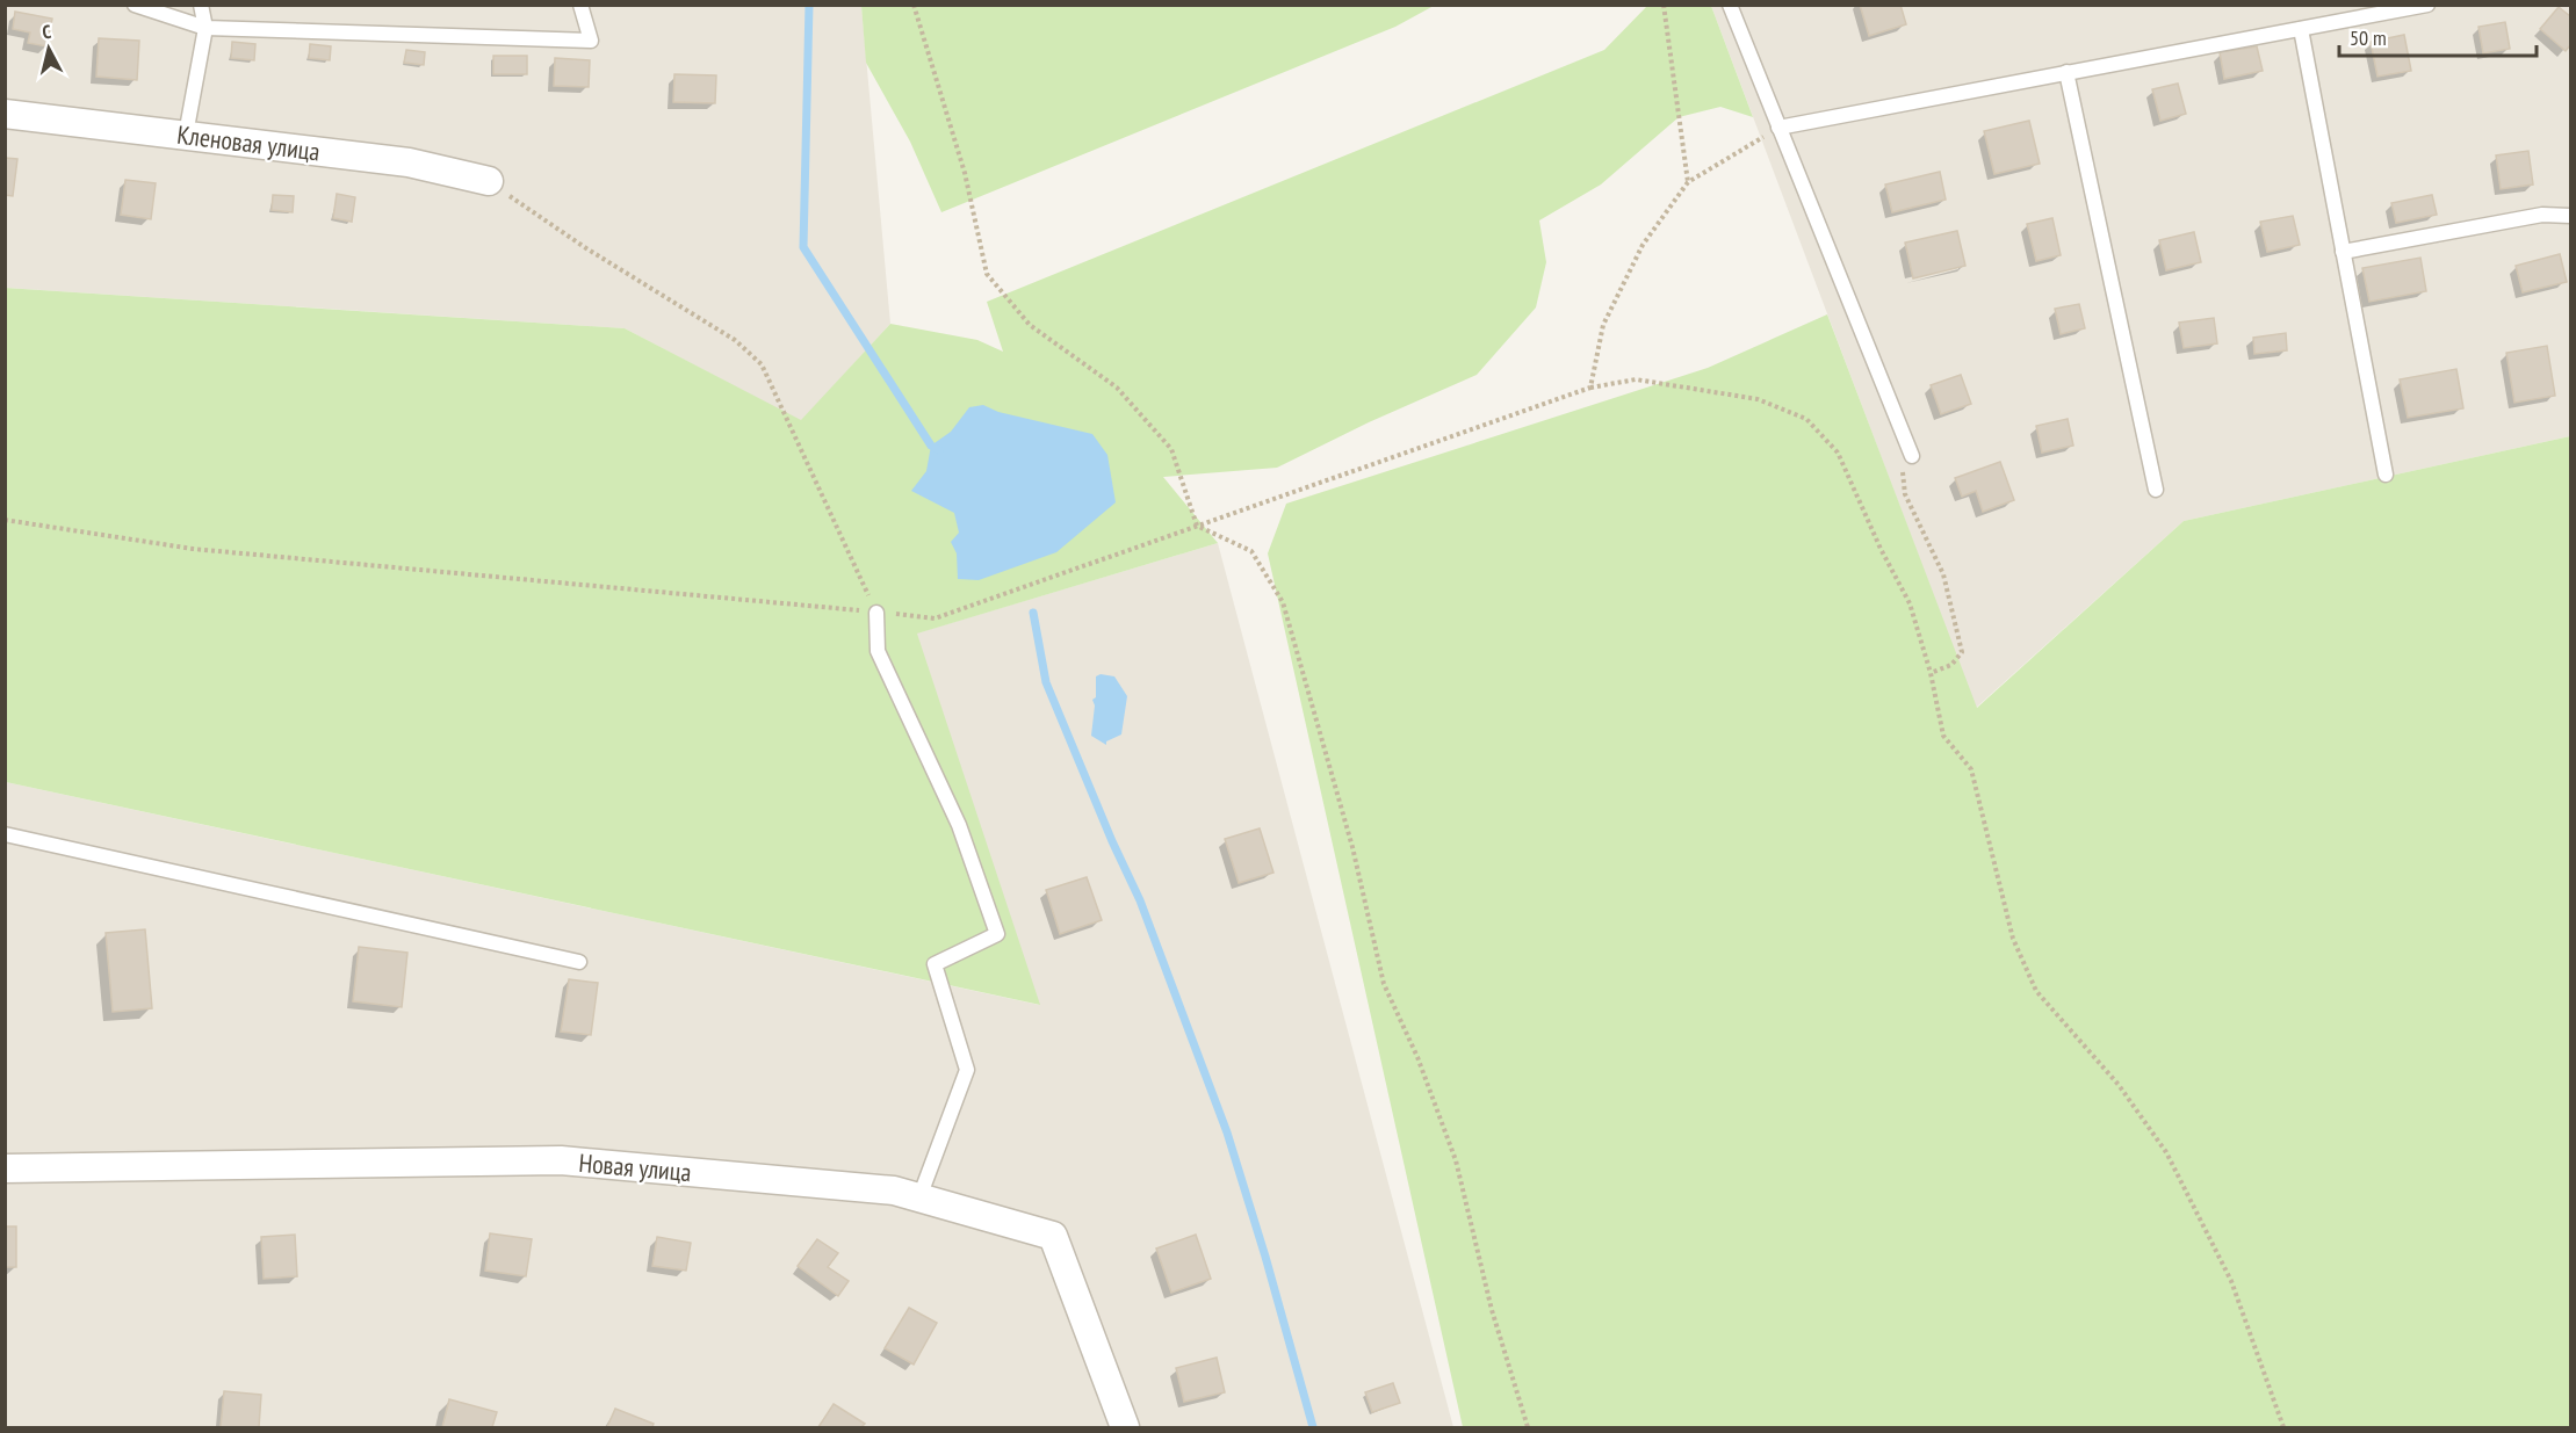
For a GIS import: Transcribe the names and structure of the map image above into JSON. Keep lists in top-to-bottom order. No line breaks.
{"streets":{"street":["Кленовая улица","Новая улица"]},"scale_bar":"50 m","north":"top"}
